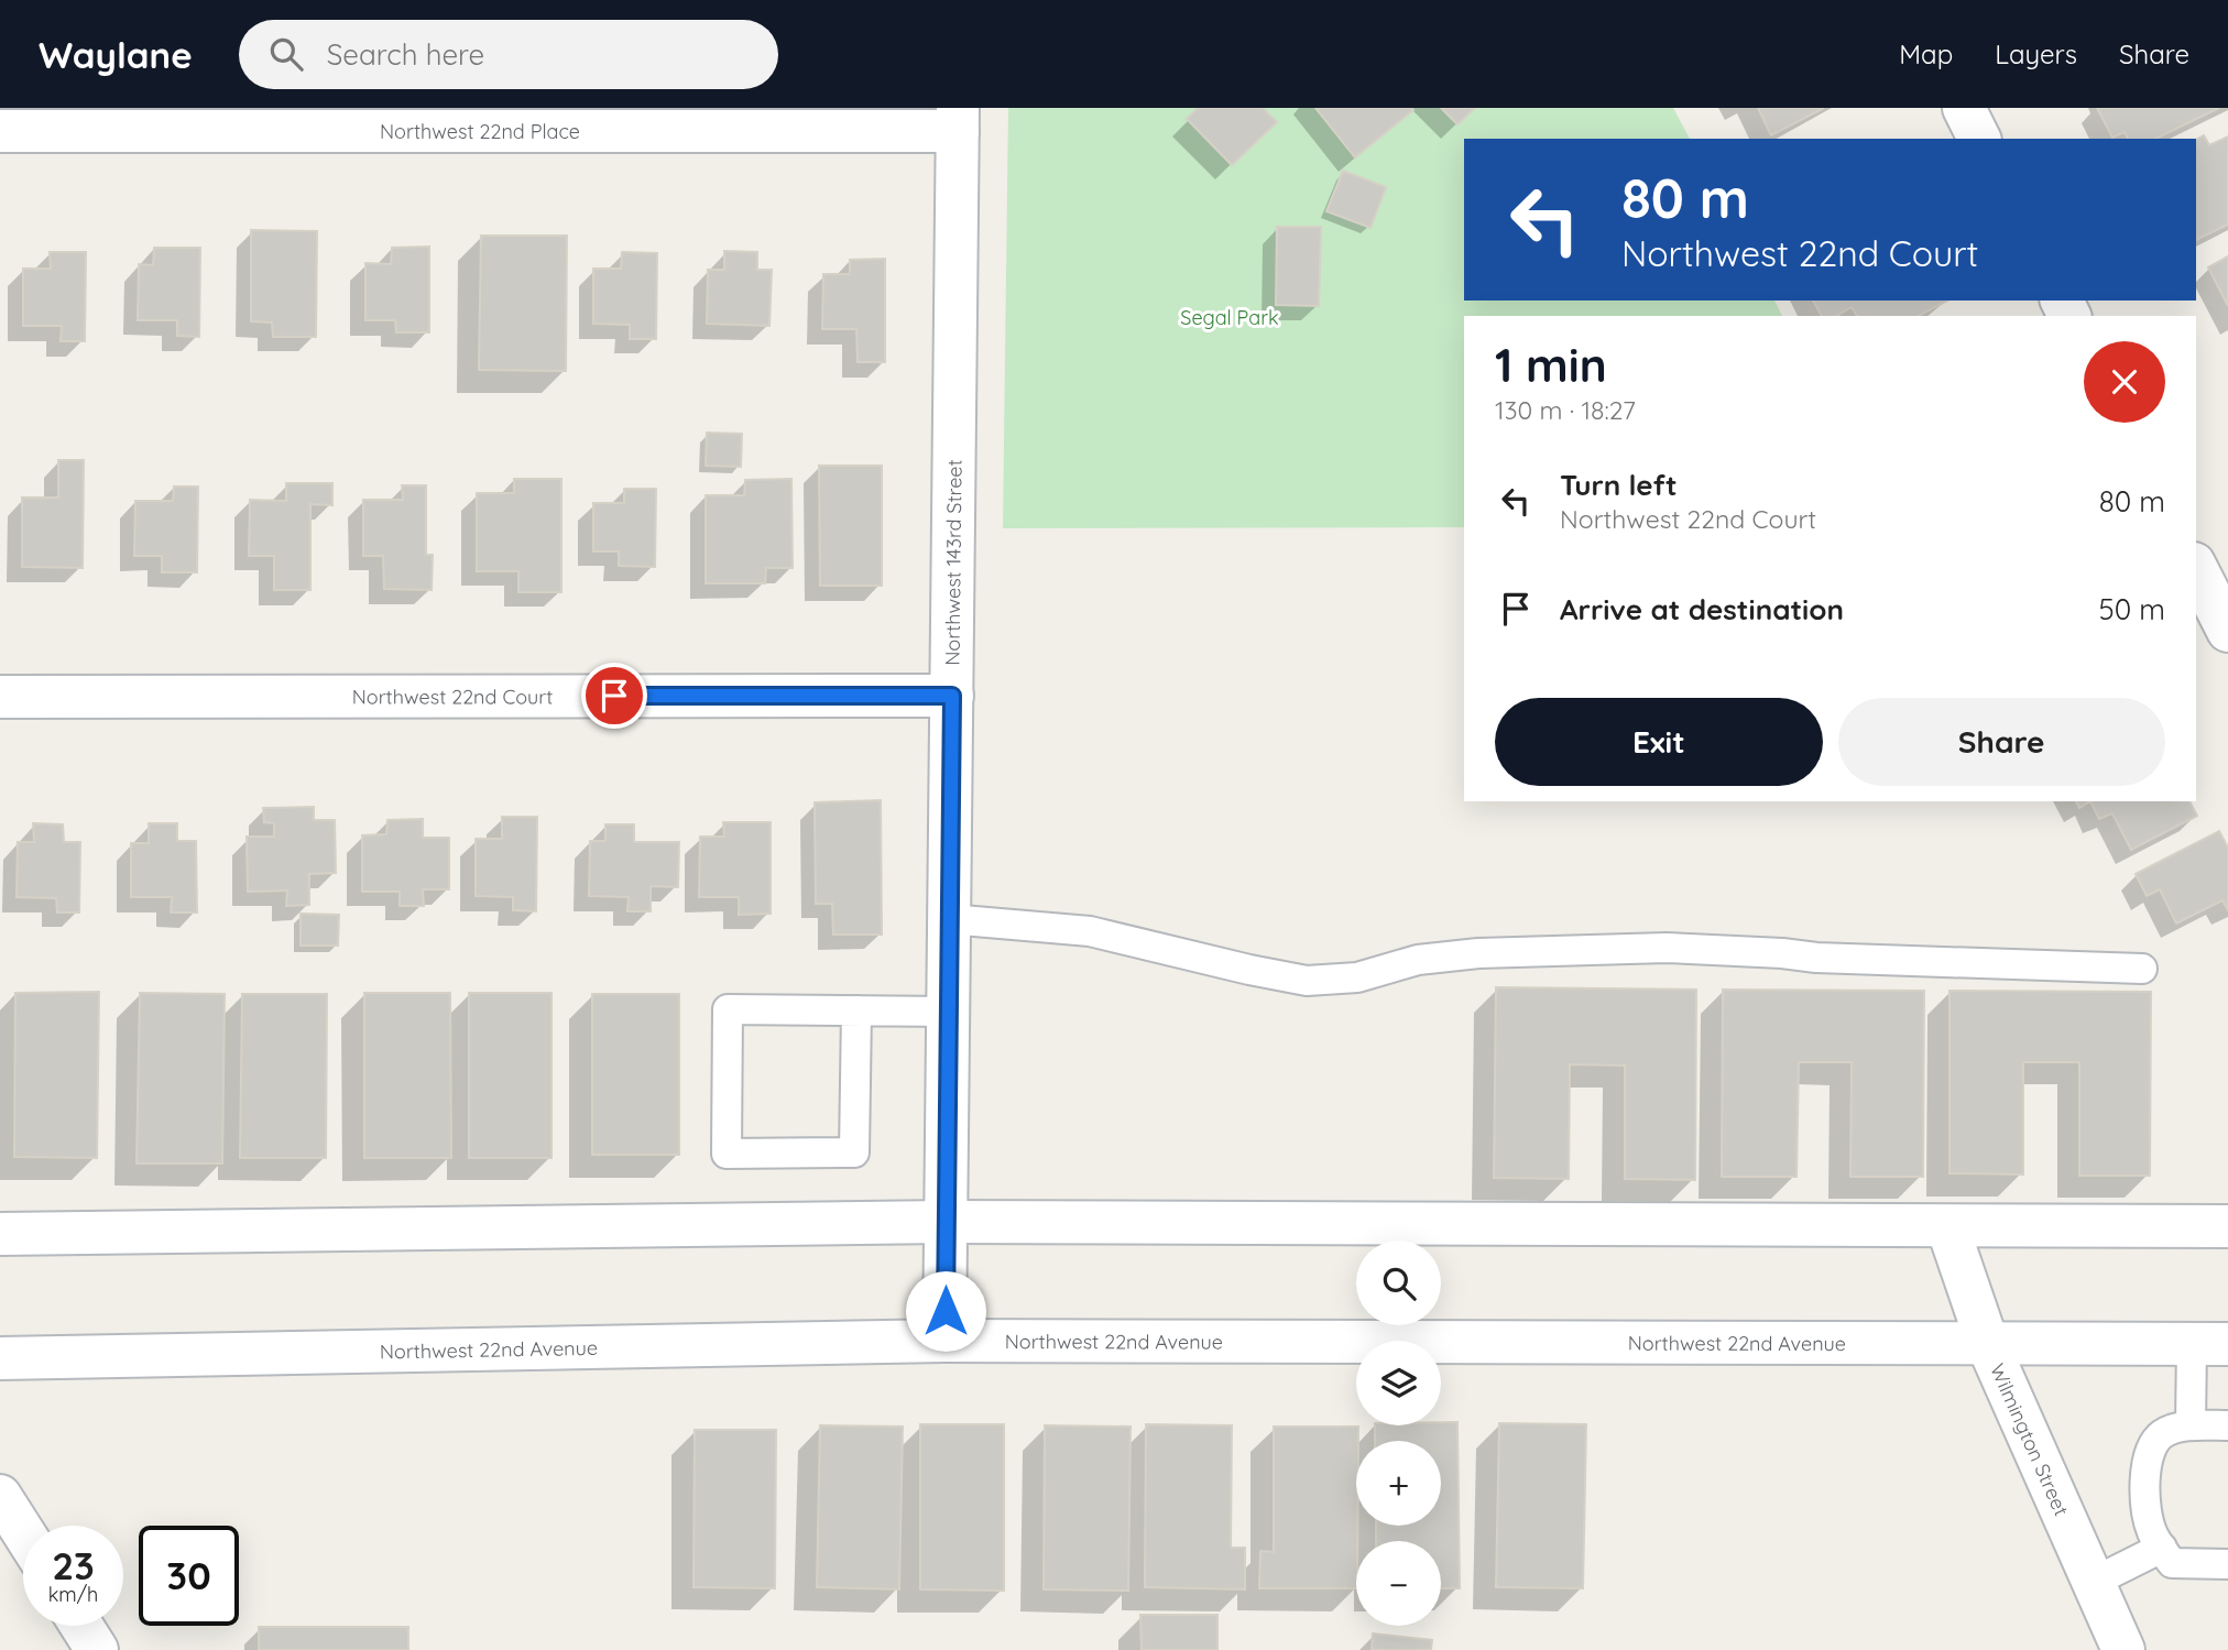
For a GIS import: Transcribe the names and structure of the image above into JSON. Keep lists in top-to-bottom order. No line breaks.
{"streets":{"main road":["Northwest 22nd Place","Northwest 143rd Street","Northwest 22nd Court","Northwest 22nd Avenue","Wilmington Street"]},"crossings":[["Northwest 22nd Place","Northwest 143rd Street"],["Northwest 143rd Street","Northwest 22nd Court"],["Northwest 143rd Street","Northwest 22nd Avenue"],["Northwest 22nd Avenue","Wilmington Street"]],"parks":["Segal Park"],"page":{"header":"Waylane","search":"Search here","nav":["Map","Layers","Share"],"turn":["80 m","Northwest 22nd Court"],"heading":["1 min","130 m · 18:27"],"list":[{"name":"Turn left","note":"Northwest 22nd Court","value":"80 m"},{"name":"Arrive at destination","value":"50 m"}],"buttons":["Exit","Share"],"map_buttons":["+","−"],"speed":"23 km/h","limit":"30"}}
